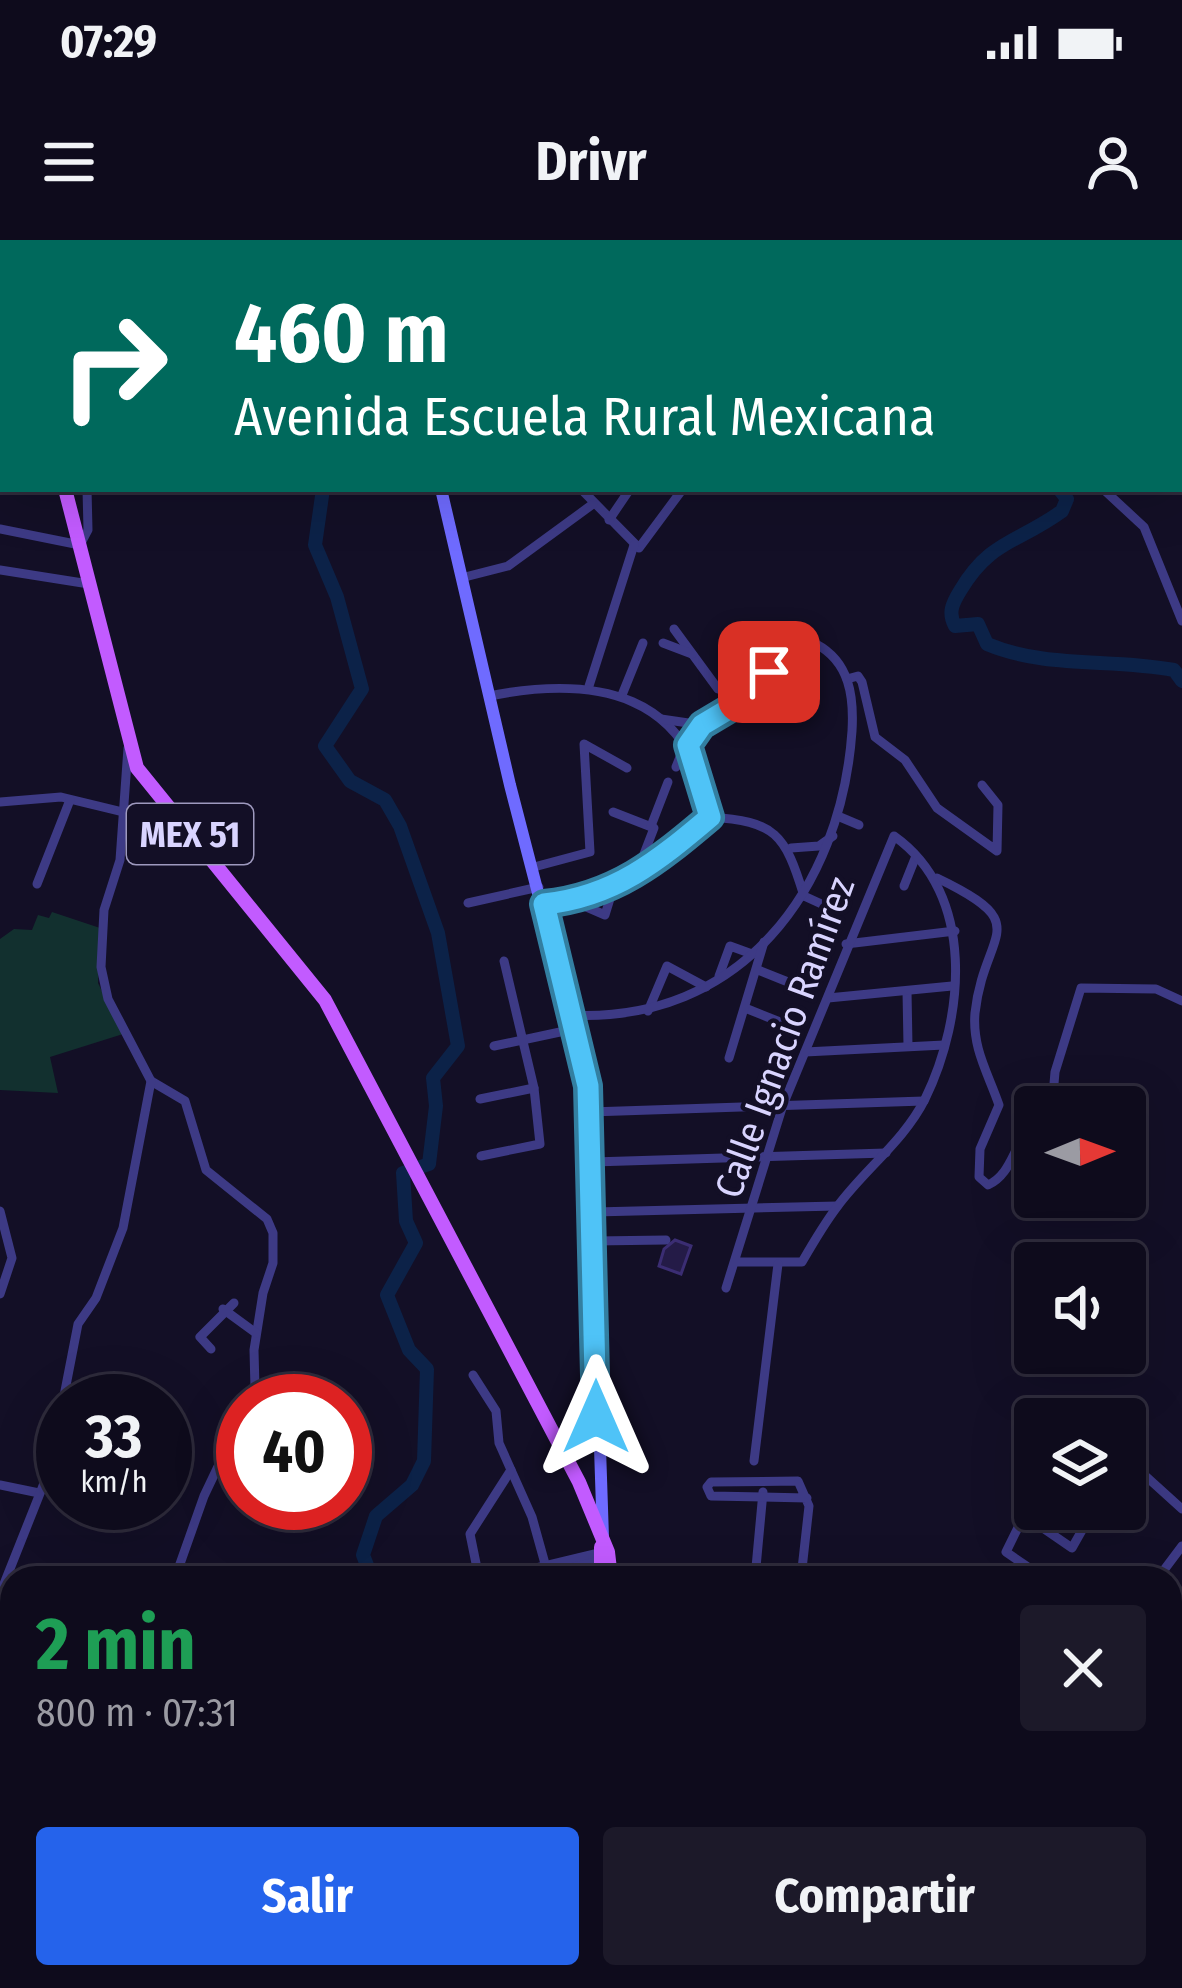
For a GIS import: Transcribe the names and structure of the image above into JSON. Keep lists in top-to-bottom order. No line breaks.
{"streets":{"main road":["MEX 51"],"street":["Calle Ignacio Ramírez"]},"north":"right","page":{"status":"07:29","header":"Drivr","turn":["460 m","Avenida Escuela Rural Mexicana"],"speed":"33 km/h","limit":"40","heading":["2 min","800 m · 07:31"],"buttons":["Salir","Compartir"]}}
